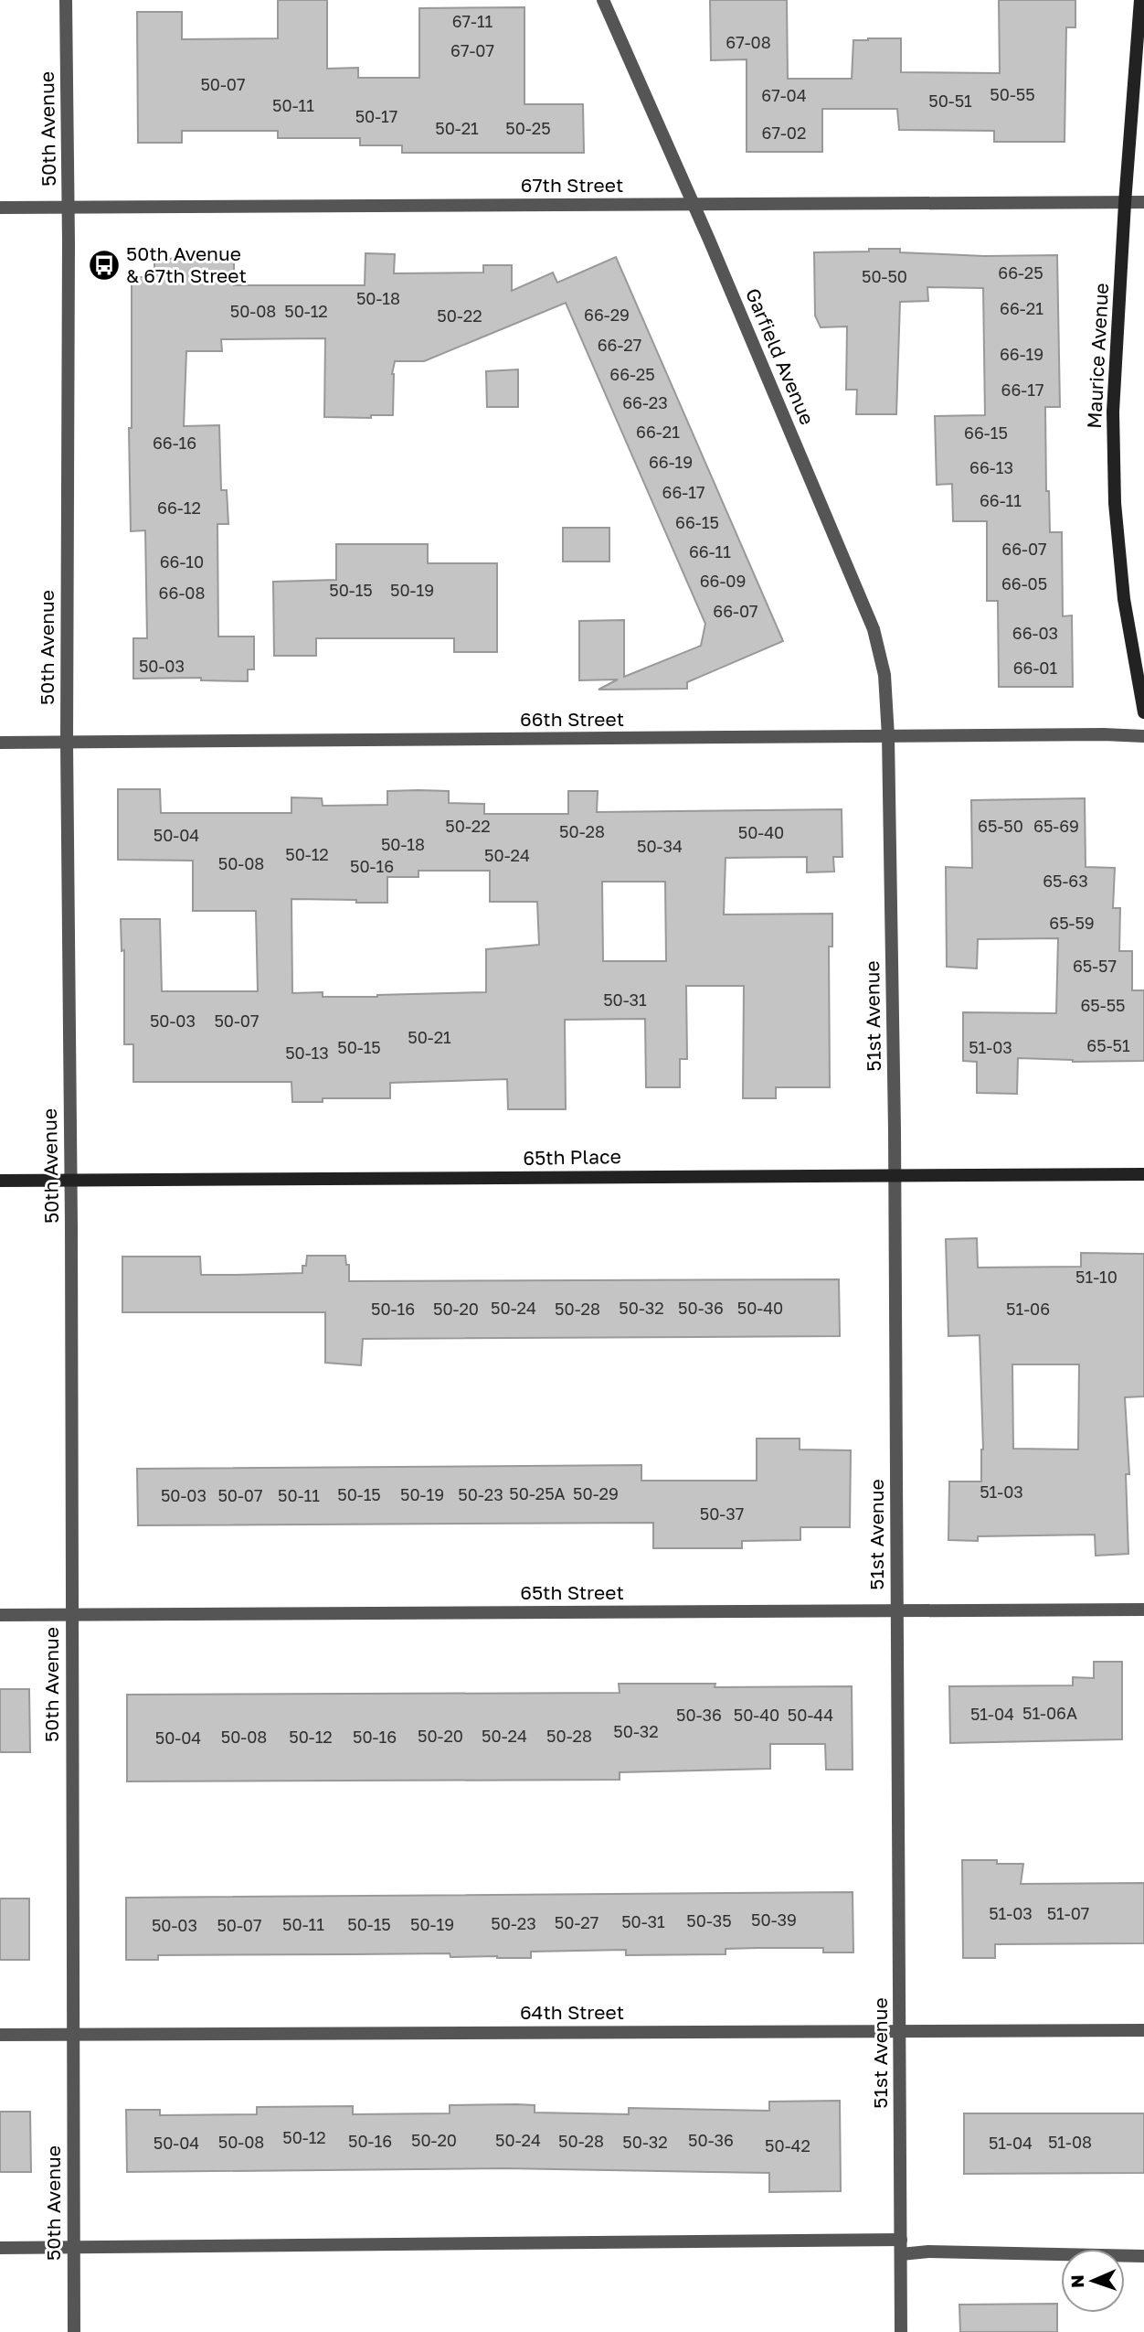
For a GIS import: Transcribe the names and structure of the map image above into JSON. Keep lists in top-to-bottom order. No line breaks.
{"streets":{"street":["50th Avenue","67th Street","Maurice Avenue","Garfield Avenue","66th Street","51st Avenue","65th Place","65th Street","64th Street"]},"crossings":[["50th Avenue","67th Street"],["50th Avenue","66th Street"],["50th Avenue","65th Place"],["50th Avenue","65th Street"],["50th Avenue","64th Street"],["67th Street","Maurice Avenue"],["67th Street","Garfield Avenue"],["Garfield Avenue","66th Street"],["Garfield Avenue","51st Avenue"],["66th Street","51st Avenue"],["51st Avenue","65th Place"],["51st Avenue","65th Street"],["51st Avenue","64th Street"]],"places":{"bus stop":["50th Avenue & 67th Street"]},"house_numbers":["67-11","67-08","67-07","50-07","50-55","67-04","50-51","50-11","50-17","50-21","50-25","67-02","66-25","50-50","50-18","66-21","50-08","50-12","66-29","50-22","66-27","66-19","66-25","66-17","66-23","66-21","66-15","66-16","66-19","66-13","66-17","66-11","66-12","66-15","66-07","66-11","66-10","66-09","66-05","50-15","50-19","66-08","66-07","66-03","50-03","66-01","50-22","65-50","65-69","50-28","50-40","50-04","50-18","50-34","50-12","50-24","50-08","50-16","65-63","65-59","65-57","50-31","65-55","50-03","50-07","50-21","65-51","50-15","51-03","50-13","51-10","50-24","50-32","50-36","50-40","50-16","50-20","50-28","51-06","51-03","50-25A","50-29","50-15","50-19","50-23","50-03","50-07","50-11","50-37","51-06A","51-04","50-36","50-40","50-44","50-32","50-20","50-24","50-28","50-08","50-12","50-16","50-04","51-03","51-07","50-39","50-35","50-31","50-27","50-23","50-11","50-15","50-19","50-03","50-07","50-12","50-20","50-24","50-36","50-16","50-28","50-08","50-32","51-08","50-04","51-04","50-42"],"north":"left"}
